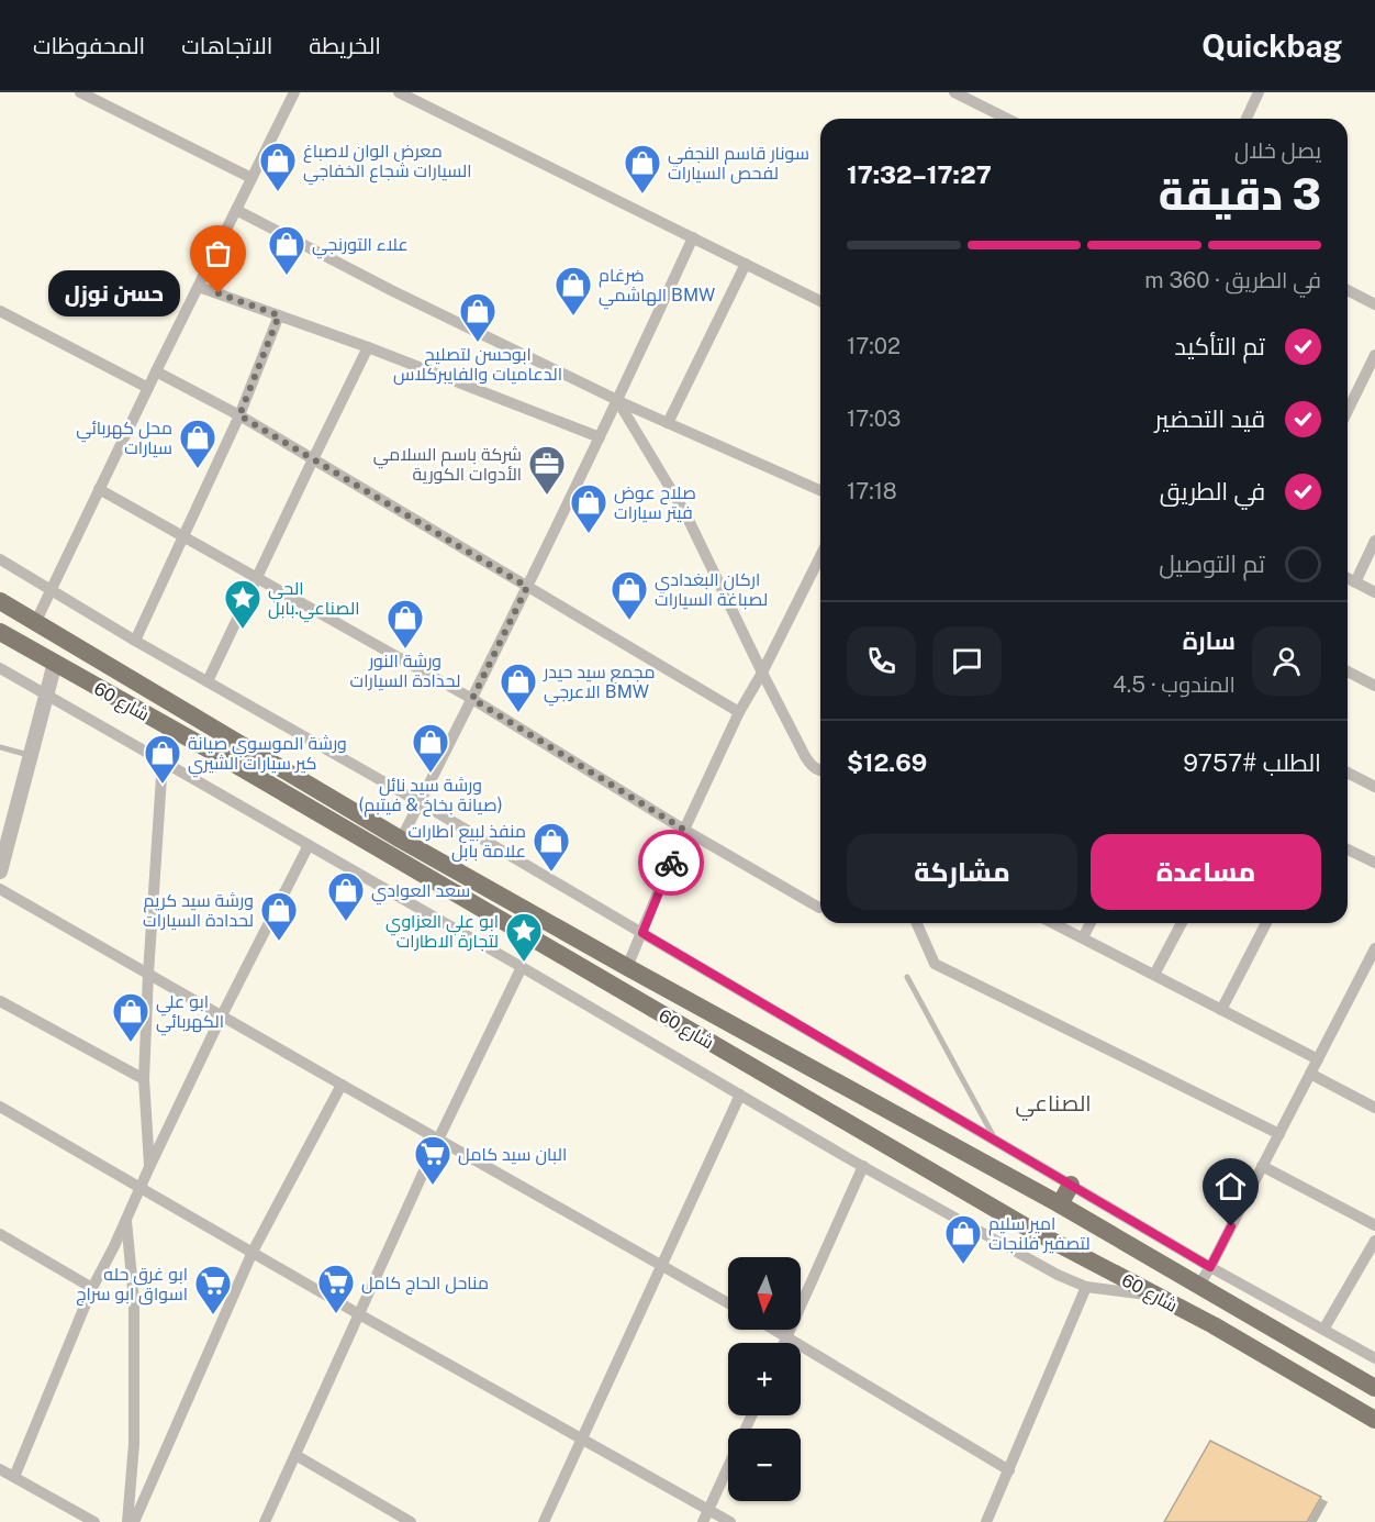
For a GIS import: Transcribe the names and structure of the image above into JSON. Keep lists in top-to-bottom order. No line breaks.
{"streets":{"highway":["شارع 60"]},"districts":["الصناعي"],"places":{"shop":["معرض الوان لاصباغ السيارات شجاع الخفاجي","سونار قاسم النجفي لفحص السيارات","علاء التورنجي","ضرغام الهاشمي BMW","ابوحسن لتصليح الدعاميات والفايبركلاس","محل كهربائي سيارات","صلاح عوض فيتر سيارات","اركان البغدادي لصباغة السيارات","ورشة النور لحدادة السيارات","مجمع سيد حيدر الاعرجي BMW","ورشة سيد نائل (صيانة بخاخ & فيتبم)","ورشة الموسوي صيانة كير سيارات الشيري","منفذ لبيع اطارات علامة بابل","سعد العوادي","ورشة سيد كريم لحدادة السيارات","ابو علي الكهربائي","امير سليم لتصفير فلنجات"],"other":["حسن نوزل"],"office":["شركة باسم السلامي الأدوات الكورية"],"place":["الحي الصناعي.بابل","ابو علي العزاوي لتجارة الاطارات"],"supermarket":["البان سيد كامل","مناحل الحاج كامل","ابو غرق حله اسواق ابو سراج"]},"north":"bottom","page":{"header":"Quickbag","nav":["الخريطة","الاتجاهات","المحفوظات"],"heading":["3 دقيقة","يصل خلال","17:27–17:32"],"panel":["سارة","المندوب · 4.5","الطلب #9757","$12.69"],"bar":"في الطريق · 360 m","bubble":"حسن نوزل","list":[["تم التأكيد","17:02"],["قيد التحضير","17:03"],["في الطريق","17:18"],"تم التوصيل"],"buttons":["مساعدة","مشاركة"],"map_buttons":["+","−"]}}
